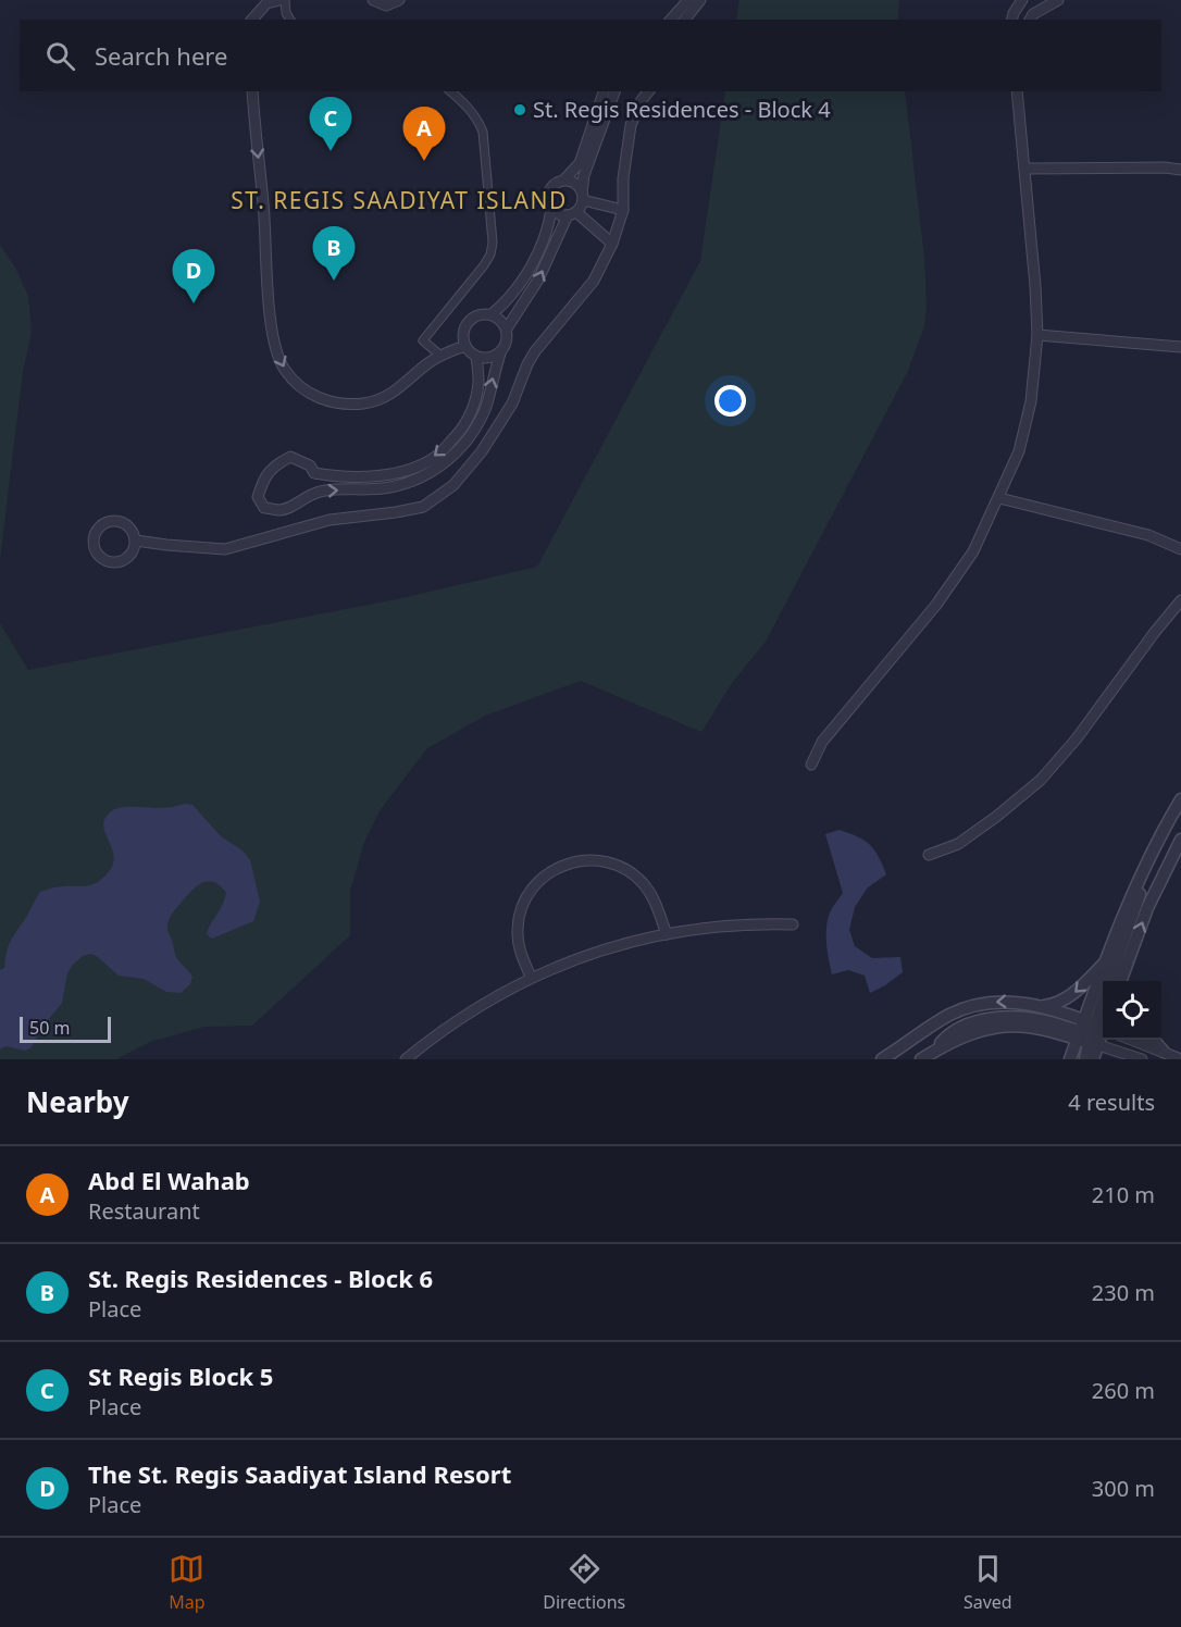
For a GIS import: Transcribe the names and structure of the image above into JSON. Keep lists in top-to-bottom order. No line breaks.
{"districts":["ST. REGIS SAADIYAT ISLAND"],"places":["St. Regis Residences - Block 4"],"scale_bar":"50 m","page":{"search":"Search here","pins":["C","A","B","D"],"scale":"50 m","heading":["Nearby","4 results"],"list":[{"mark":"A","name":"Abd El Wahab","note":"Restaurant","value":"210 m"},{"mark":"B","name":"St. Regis Residences - Block 6","note":"Place","value":"230 m"},{"mark":"C","name":"St Regis Block 5","note":"Place","value":"260 m"},{"mark":"D","name":"The St. Regis Saadiyat Island Resort","note":"Place","value":"300 m"}],"nav":["Map","Directions","Saved"]}}
